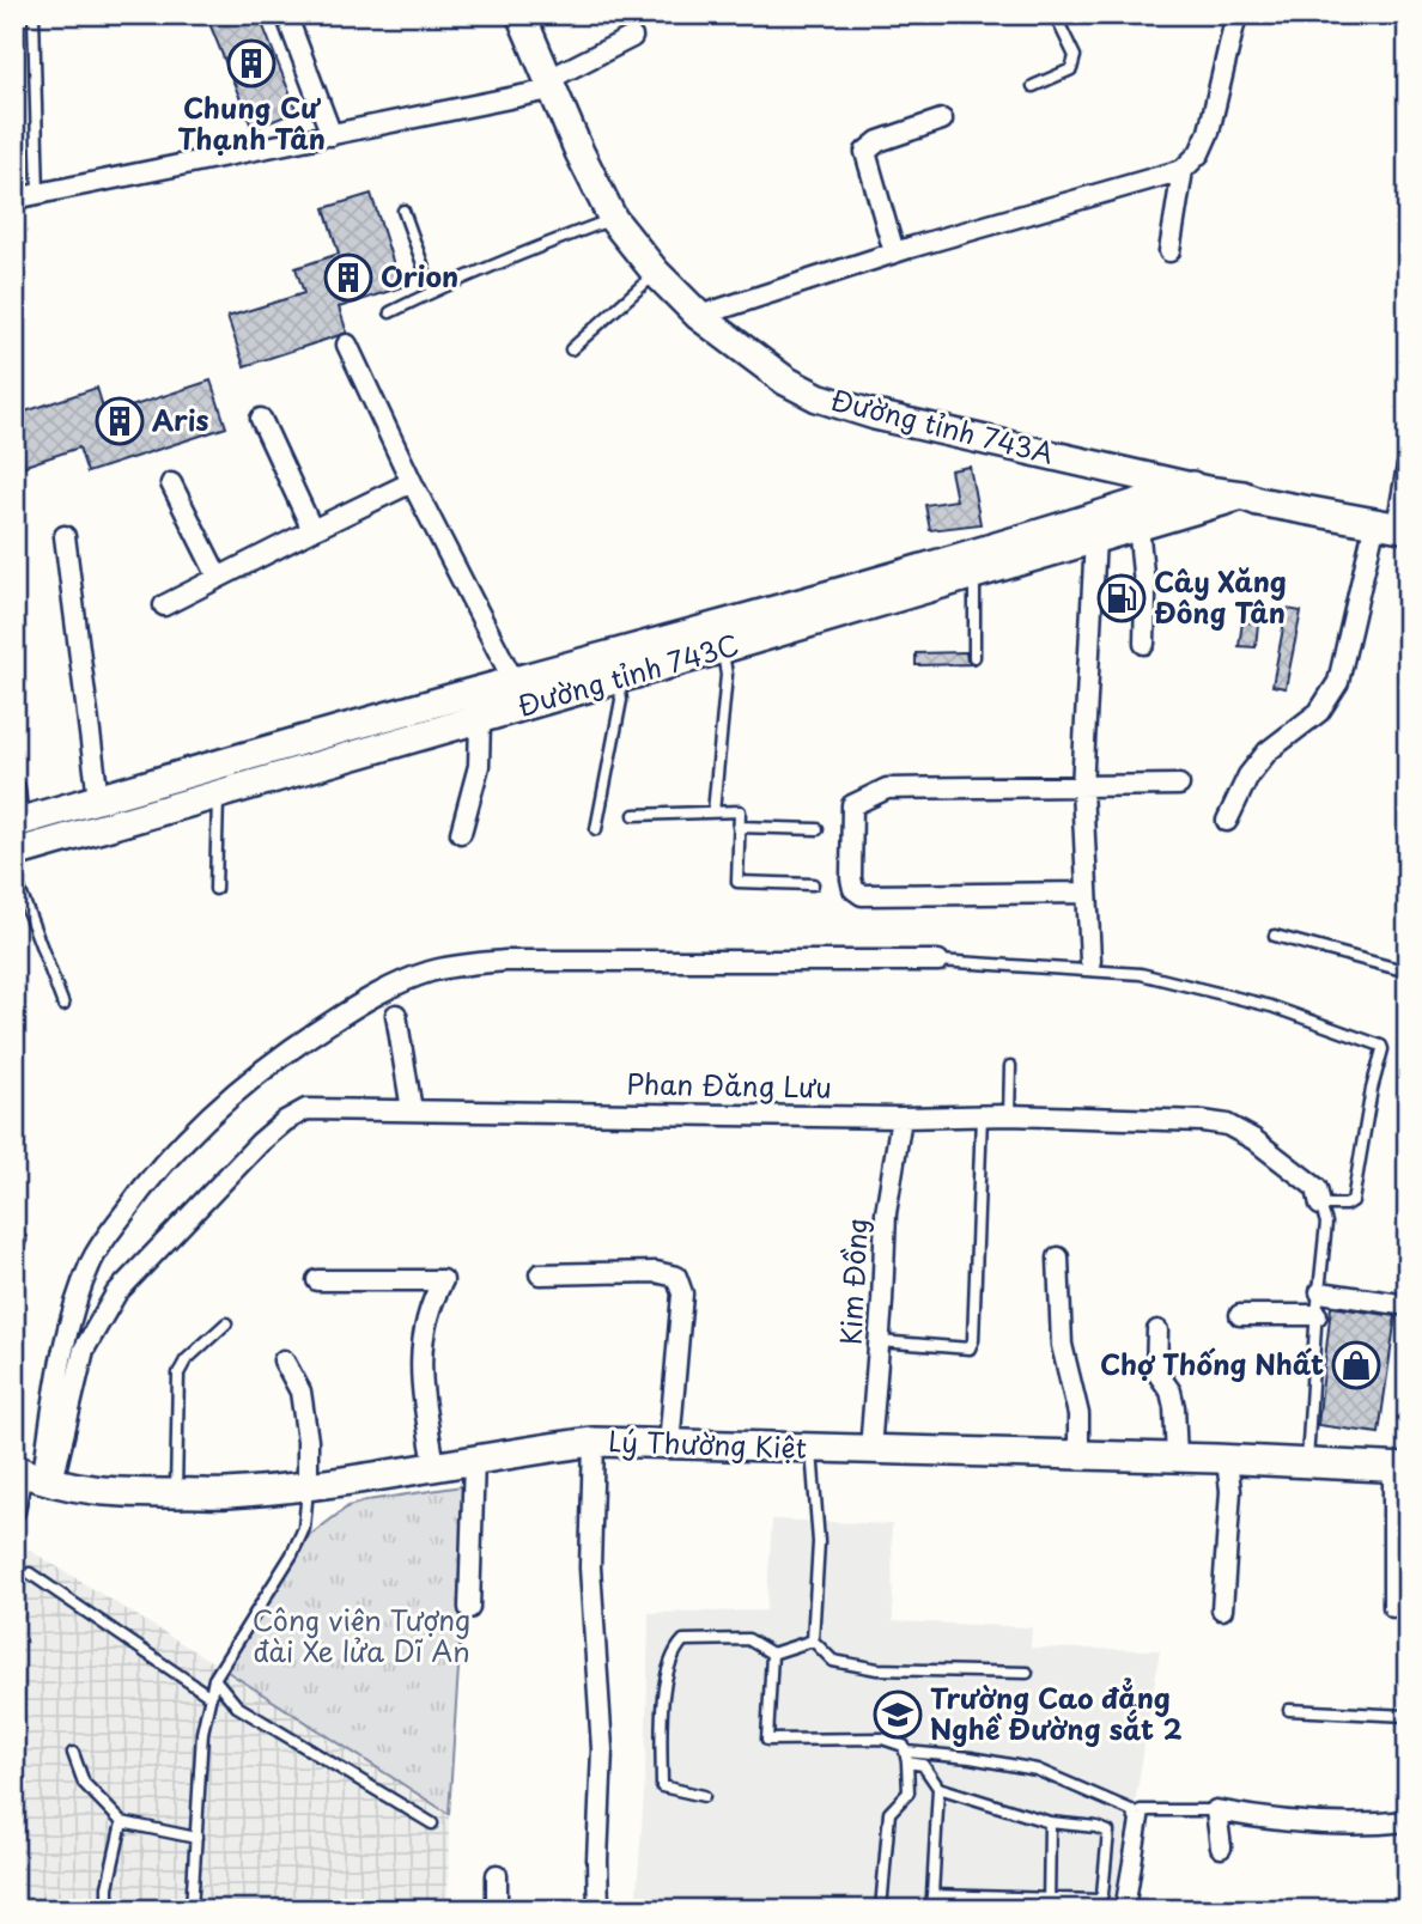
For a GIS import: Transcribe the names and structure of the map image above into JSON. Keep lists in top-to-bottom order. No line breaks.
{"streets":{"main road":["Đường tỉnh 743A","Đường tỉnh 743C","Lý Thường Kiệt"],"street":["Phan Đăng Lưu","Kim Đồng"]},"crossings":[["Đường tỉnh 743A","Đường tỉnh 743C"],["Phan Đăng Lưu","Kim Đồng"],["Phan Đăng Lưu","Lý Thường Kiệt"],["Kim Đồng","Lý Thường Kiệt"]],"parks":["Công viên Tượng đài Xe lửa Dĩ An"],"places":{"building":["Chung Cư Thạnh Tân","Orion","Aris"],"fuel station":["Cây Xăng Đông Tân"],"shop":["Chợ Thống Nhất"],"school or university":["Trường Cao đẳng Nghề Đường sắt 2"]}}
